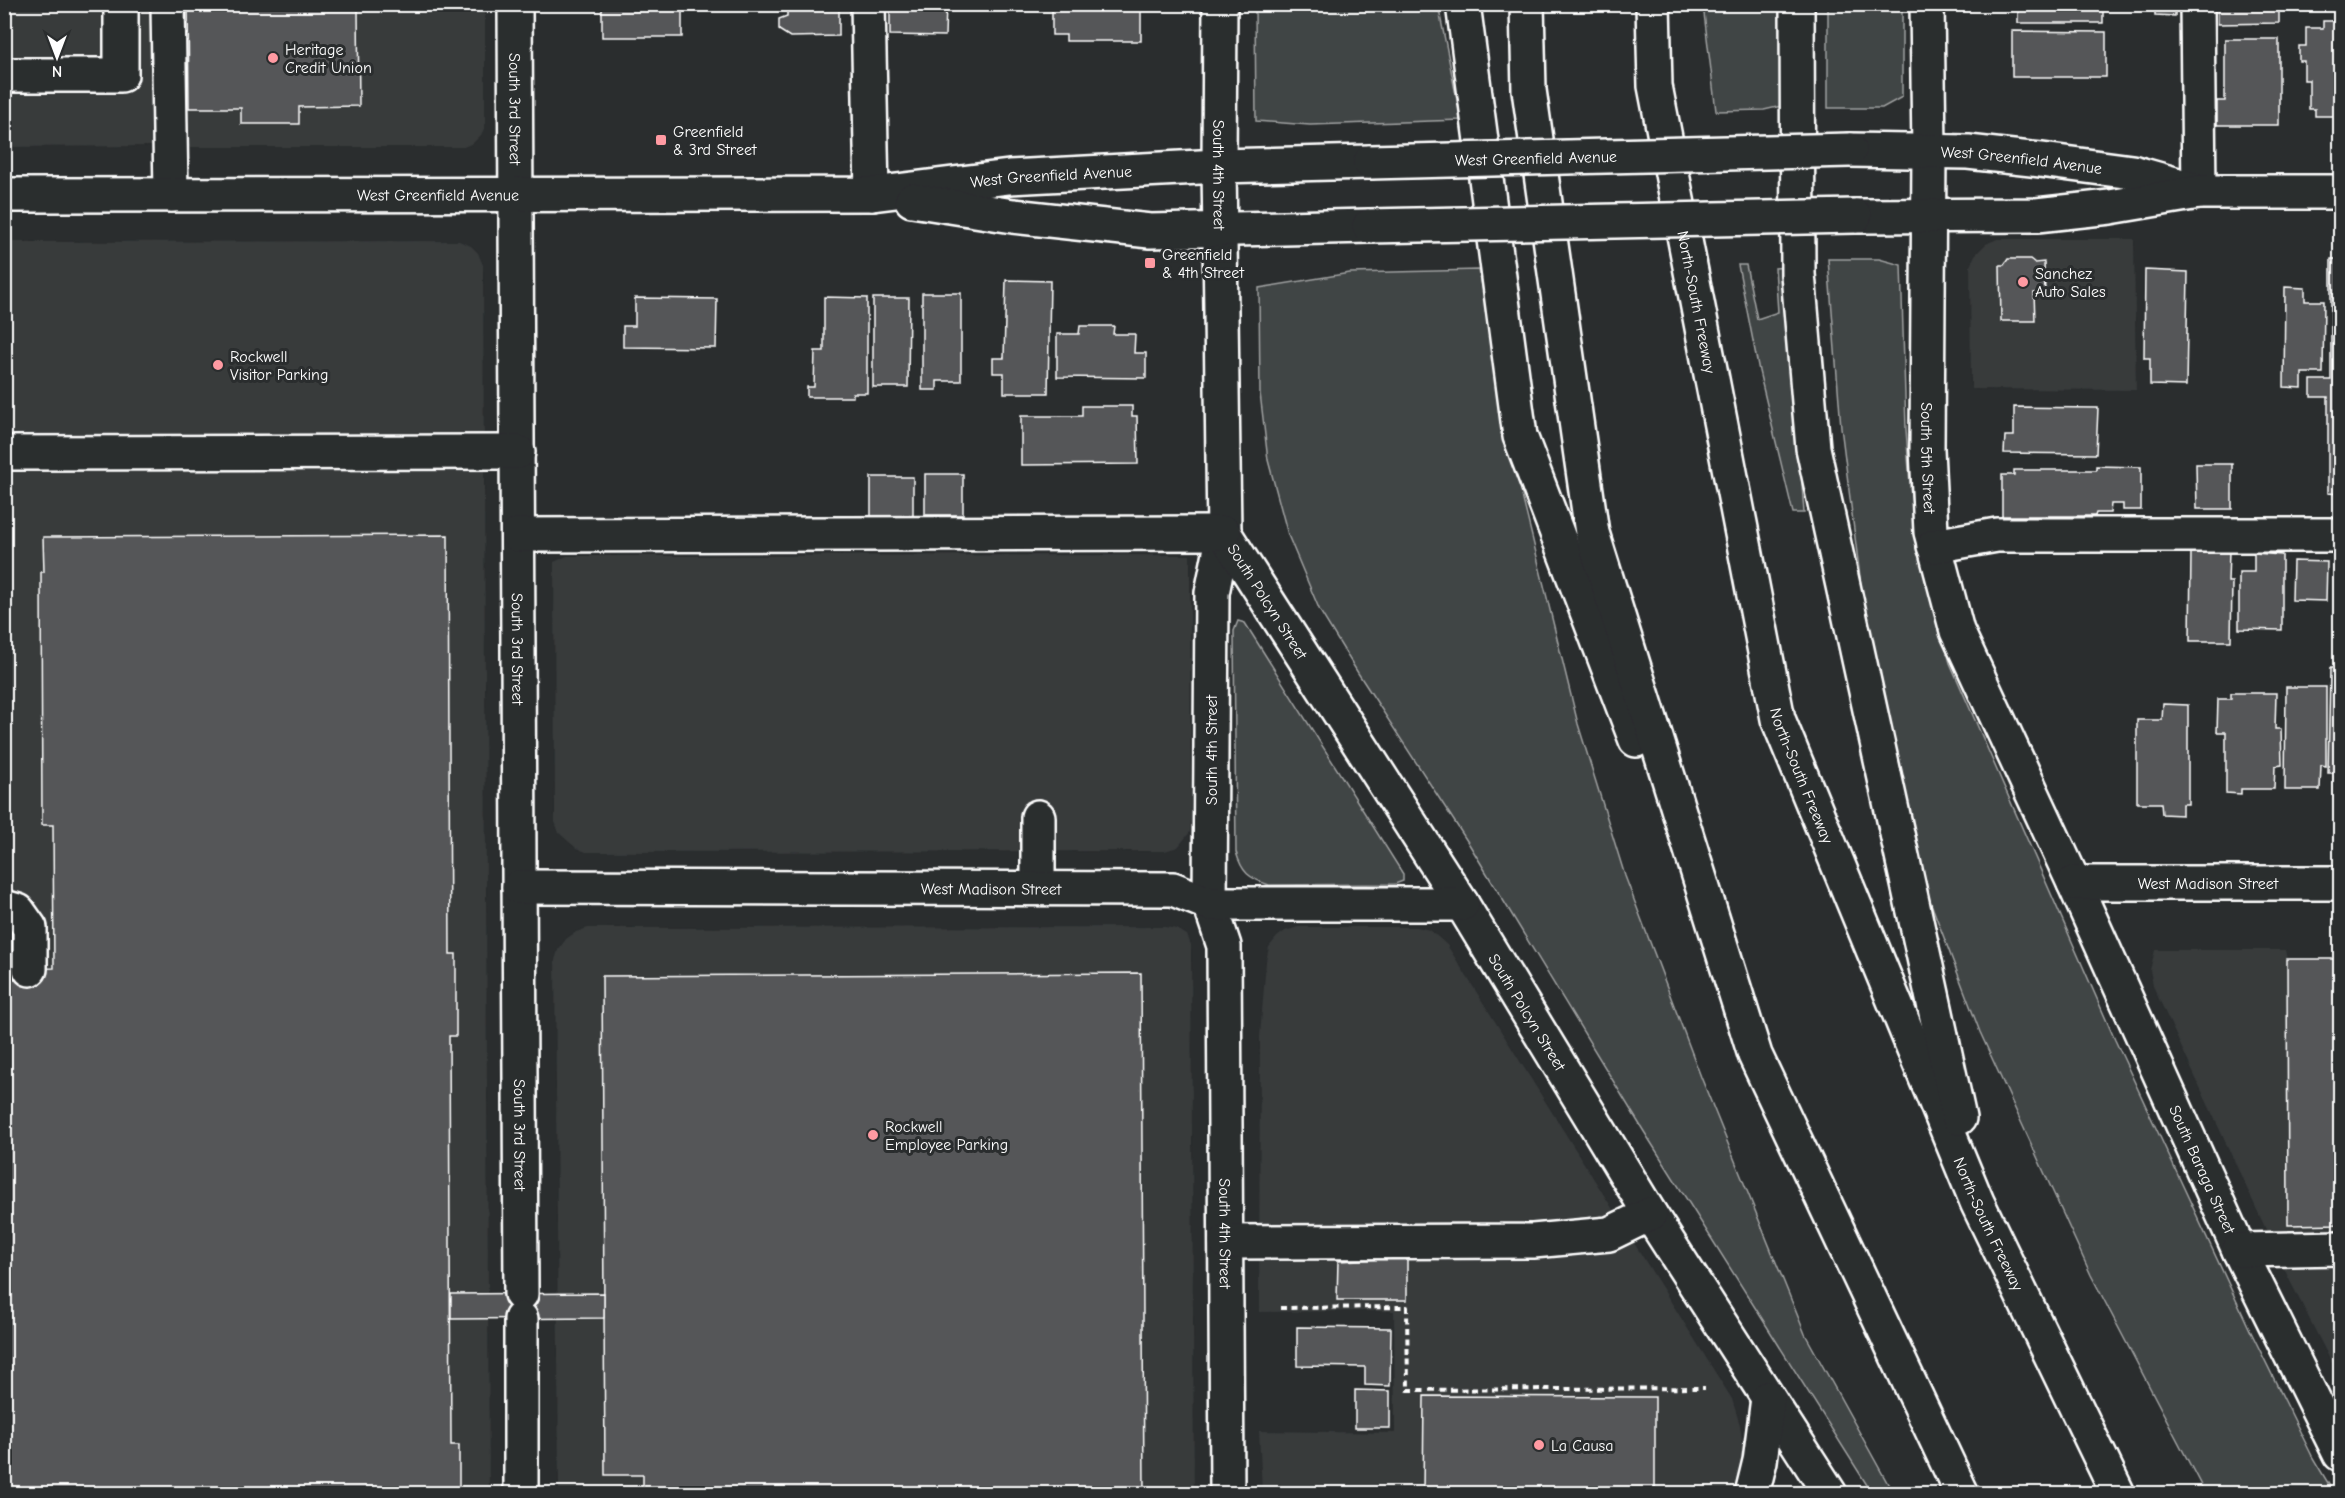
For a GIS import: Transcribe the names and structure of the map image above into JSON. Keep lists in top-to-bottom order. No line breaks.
{"streets":{"main road":["South 3rd Street","West Greenfield Avenue","South 4th Street","North-South Freeway","South 5th Street","South Polcyn Street","West Madison Street","South Baraga Street"]},"crossings":[["South 3rd Street","West Greenfield Avenue"],["South 3rd Street","West Madison Street"],["West Greenfield Avenue","South 4th Street"],["West Greenfield Avenue","South 5th Street"],["South 4th Street","South Polcyn Street"],["South 4th Street","West Madison Street"],["South 5th Street","West Madison Street"],["South 5th Street","South Baraga Street"],["South Polcyn Street","West Madison Street"],["West Madison Street","South Baraga Street"]],"places":{"other":["Heritage Credit Union","Sanchez Auto Sales","Rockwell Visitor Parking","Rockwell Employee Parking","La Causa"],"transit":["Greenfield & 3rd Street","Greenfield & 4th Street"]},"north":"bottom"}
